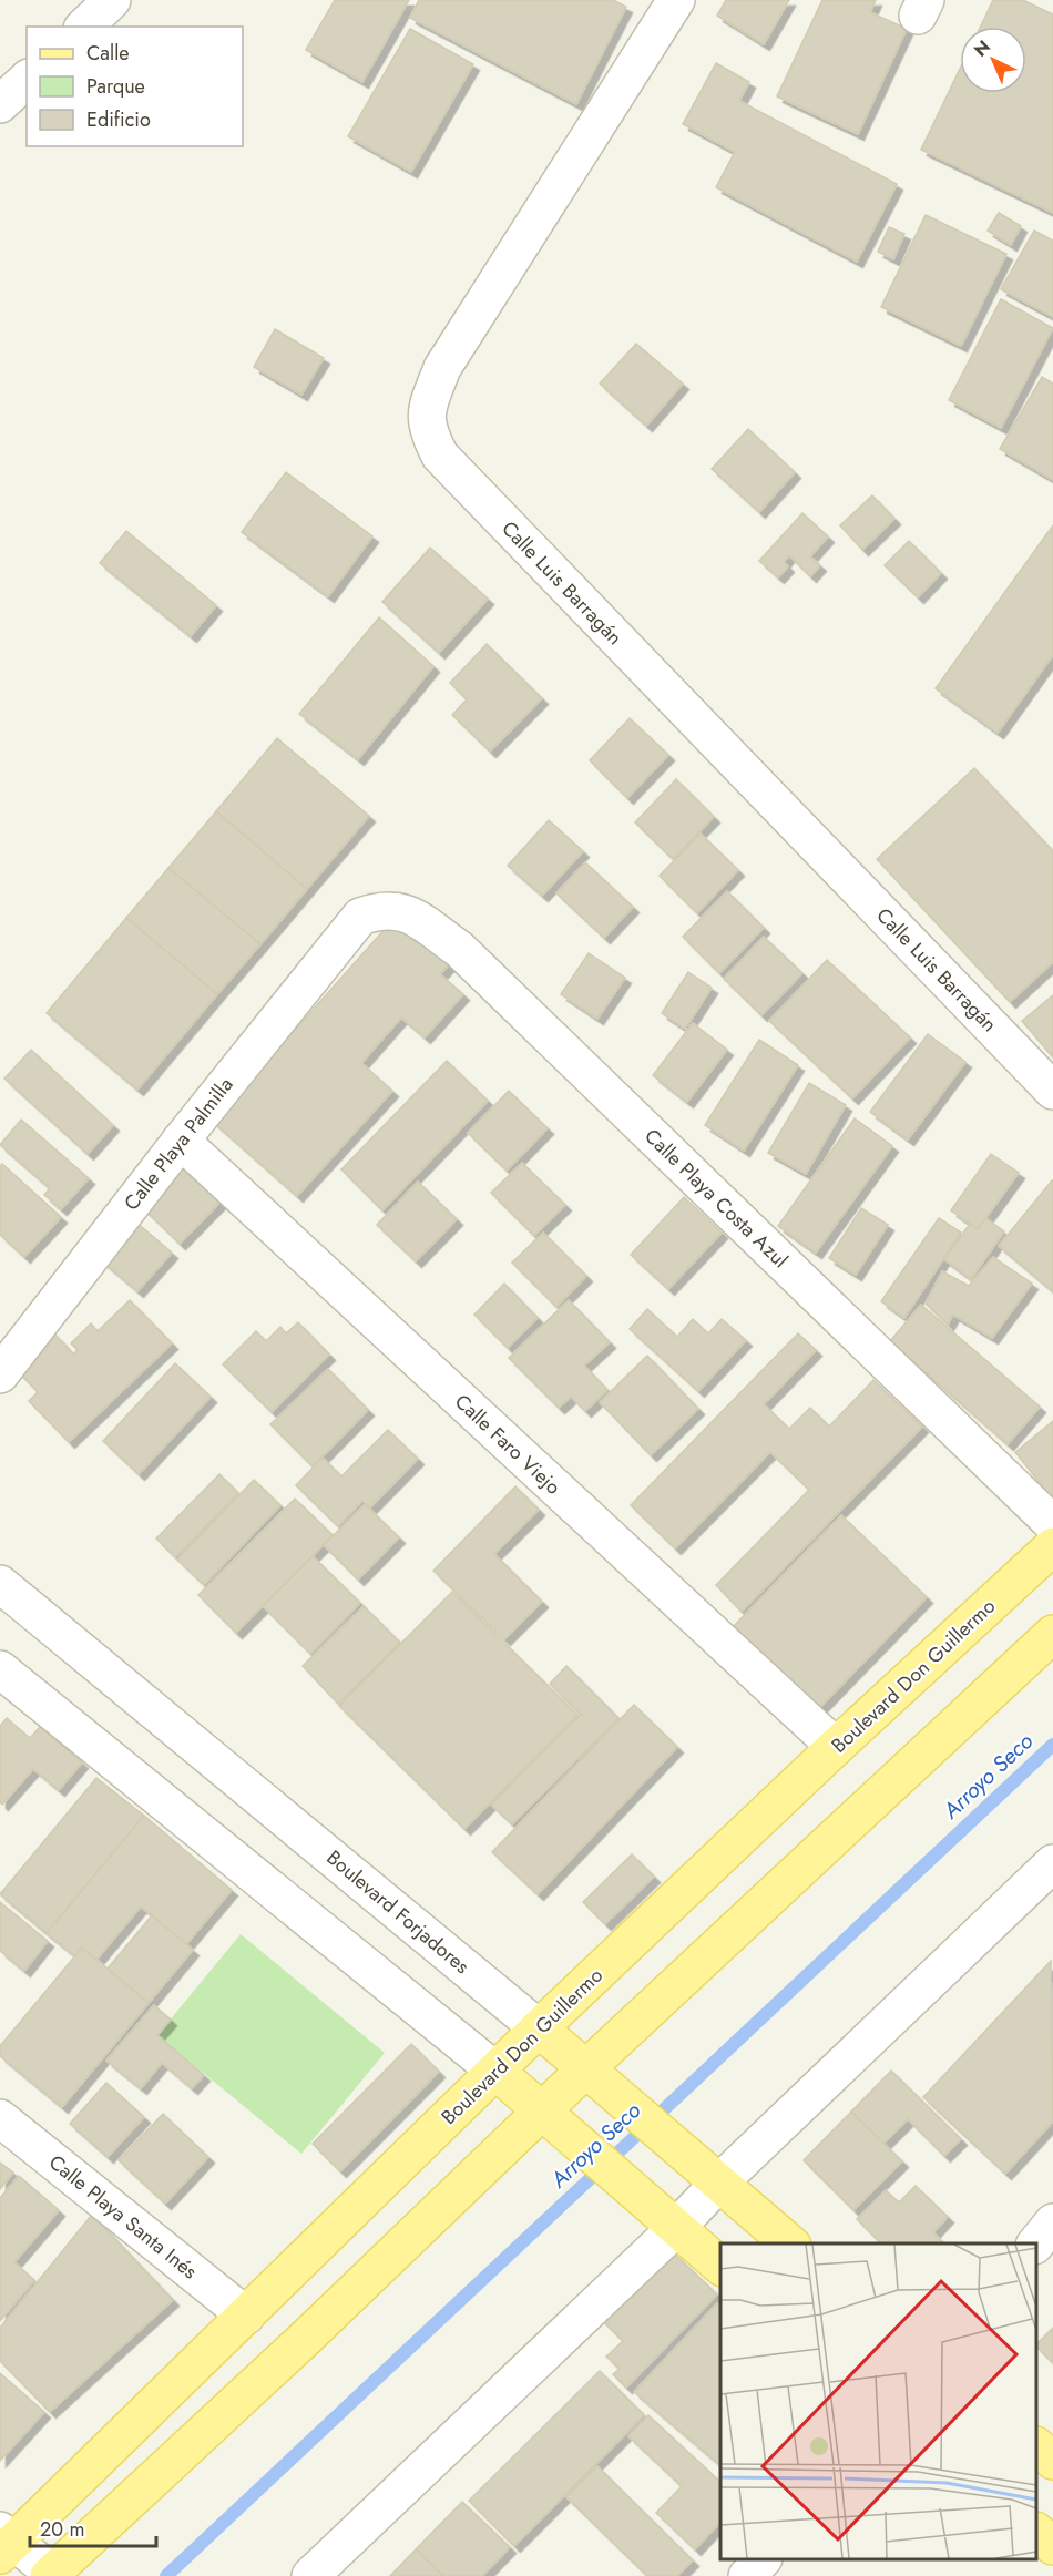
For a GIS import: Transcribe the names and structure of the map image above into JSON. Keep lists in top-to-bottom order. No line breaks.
{"streets":{"main road":["Boulevard Don Guillermo","Boulevard Forjadores"],"street":["Calle Luis Barragán","Calle Playa Palmilla","Calle Playa Costa Azul","Calle Faro Viejo","Calle Playa Santa Inés"]},"crossings":[["Calle Playa Palmilla","Calle Playa Costa Azul"],["Calle Playa Palmilla","Calle Faro Viejo"],["Calle Faro Viejo","Boulevard Don Guillermo"],["Boulevard Don Guillermo","Boulevard Forjadores"],["Boulevard Don Guillermo","Calle Playa Santa Inés"]],"water":["Arroyo Seco"],"legend":["Calle","Parque","Edificio"],"scale_bar":"20 m","north":"top left"}
